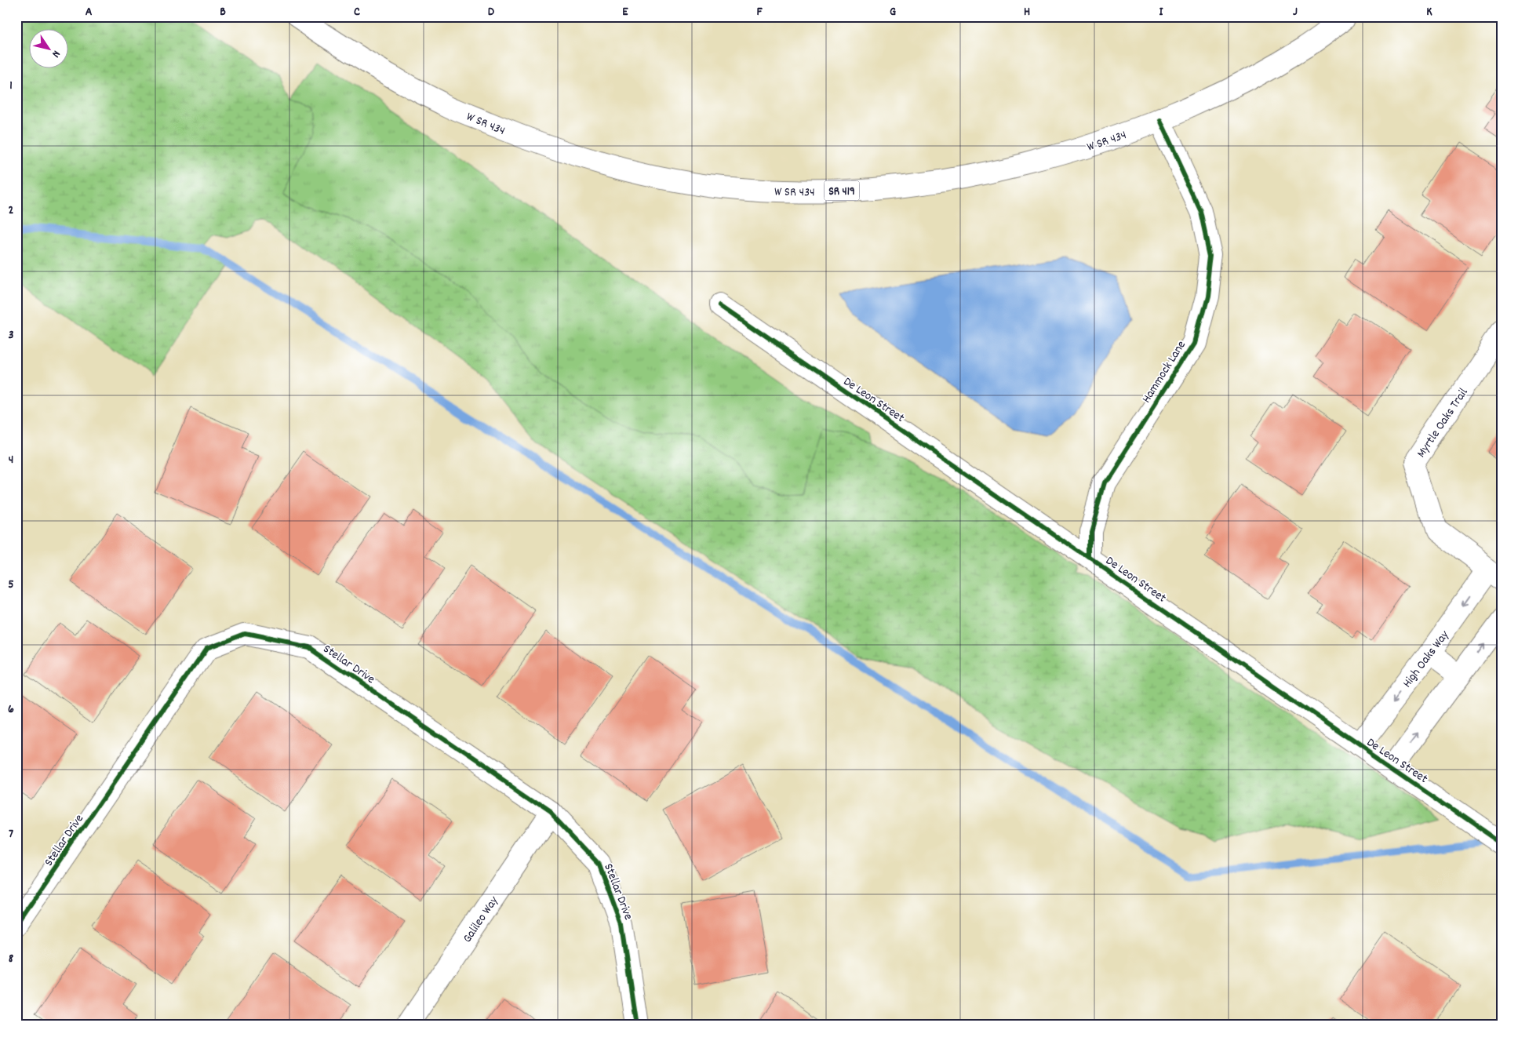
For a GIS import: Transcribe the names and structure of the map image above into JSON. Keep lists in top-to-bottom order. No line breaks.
{"streets":{"street":["W SR 434","SR 419","Hammock Lane","De Leon Street","Myrtle Oaks Trail","High Oaks Way","Stellar Drive","Galileo Way"]},"crossings":[["W SR 434","Hammock Lane"],["Hammock Lane","De Leon Street"],["De Leon Street","High Oaks Way"],["Myrtle Oaks Trail","High Oaks Way"],["Stellar Drive","Galileo Way"]],"north":"bottom right","grid":{"columns":["A","B","C","D","E","F","G","H","I","J","K"],"rows":["1","2","3","4","5","6","7","8"]}}
